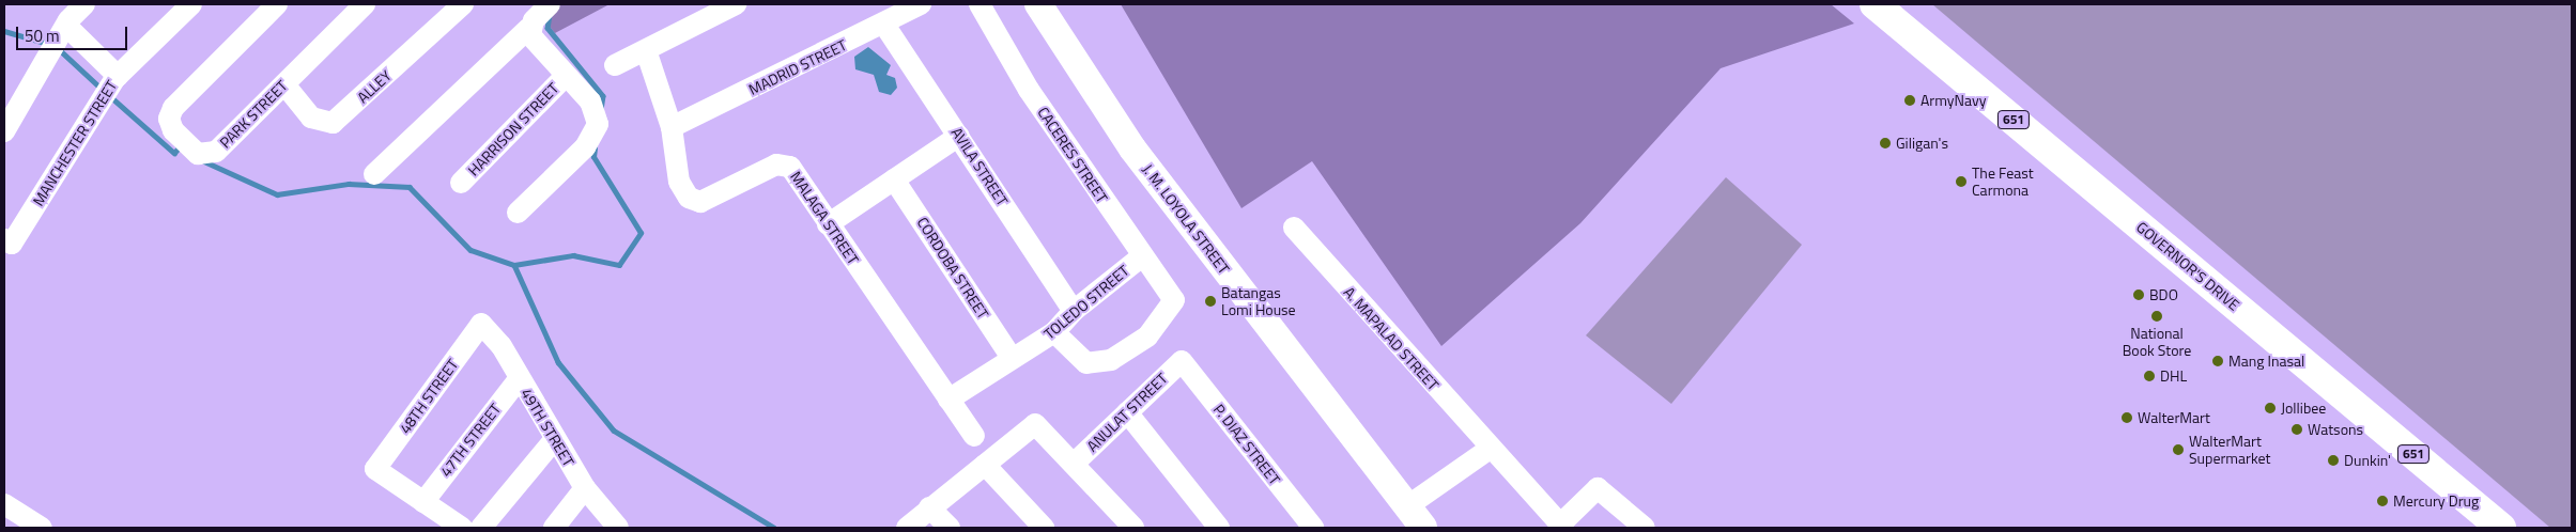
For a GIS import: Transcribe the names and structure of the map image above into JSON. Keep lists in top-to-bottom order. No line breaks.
{"streets":{"highway":["651","GOVERNOR'S DRIVE"],"main road":["J. M. LOYOLA STREET"],"street":["MADRID STREET","ALLEY","PARK STREET","HARRISON STREET","MANCHESTER STREET","CACERES STREET","AVILA STREET","MALAGA STREET","CORDOBA STREET","TOLEDO STREET","A. MAPALAD STREET","48TH STREET","ANULAT STREET","49TH STREET","47TH STREET","P. DIAZ STREET"]},"crossings":[["MADRID STREET","AVILA STREET"],["MADRID STREET","MALAGA STREET"],["ALLEY","PARK STREET"],["CACERES STREET","TOLEDO STREET"],["AVILA STREET","TOLEDO STREET"],["MALAGA STREET","TOLEDO STREET"],["CORDOBA STREET","TOLEDO STREET"],["48TH STREET","49TH STREET"],["48TH STREET","47TH STREET"],["ANULAT STREET","P. DIAZ STREET"],["49TH STREET","47TH STREET"]],"places":["ArmyNavy","Giligan's","The Feast Carmona","BDO","Batangas Lomi House","National Book Store","Mang Inasal","DHL","Jollibee","WalterMart","Watsons","WalterMart Supermarket","Dunkin'","Mercury Drug"],"scale_bar":"50 m"}
